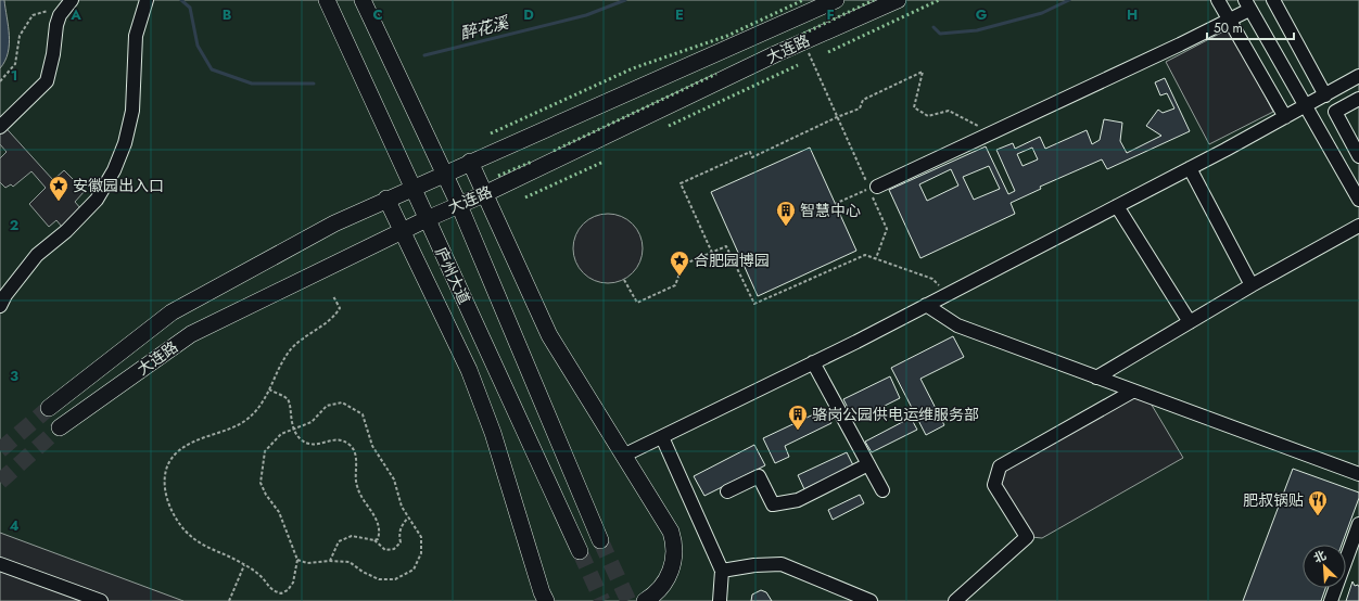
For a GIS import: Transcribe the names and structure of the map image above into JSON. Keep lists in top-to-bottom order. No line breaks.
{"streets":{"main road":["大连路","庐州大道"]},"crossings":[["大连路","庐州大道"]],"water":["醉花溪"],"places":{"place":["安徽园出入口","合肥园博园"],"building":["智慧中心","骆岗公园供电运维服务部"],"restaurant":["肥叔锅贴"]},"scale_bar":"50 m","north":"top left","grid":{"columns":["A","B","C","D","E","F","G","H"],"rows":["1","2","3","4"]}}
